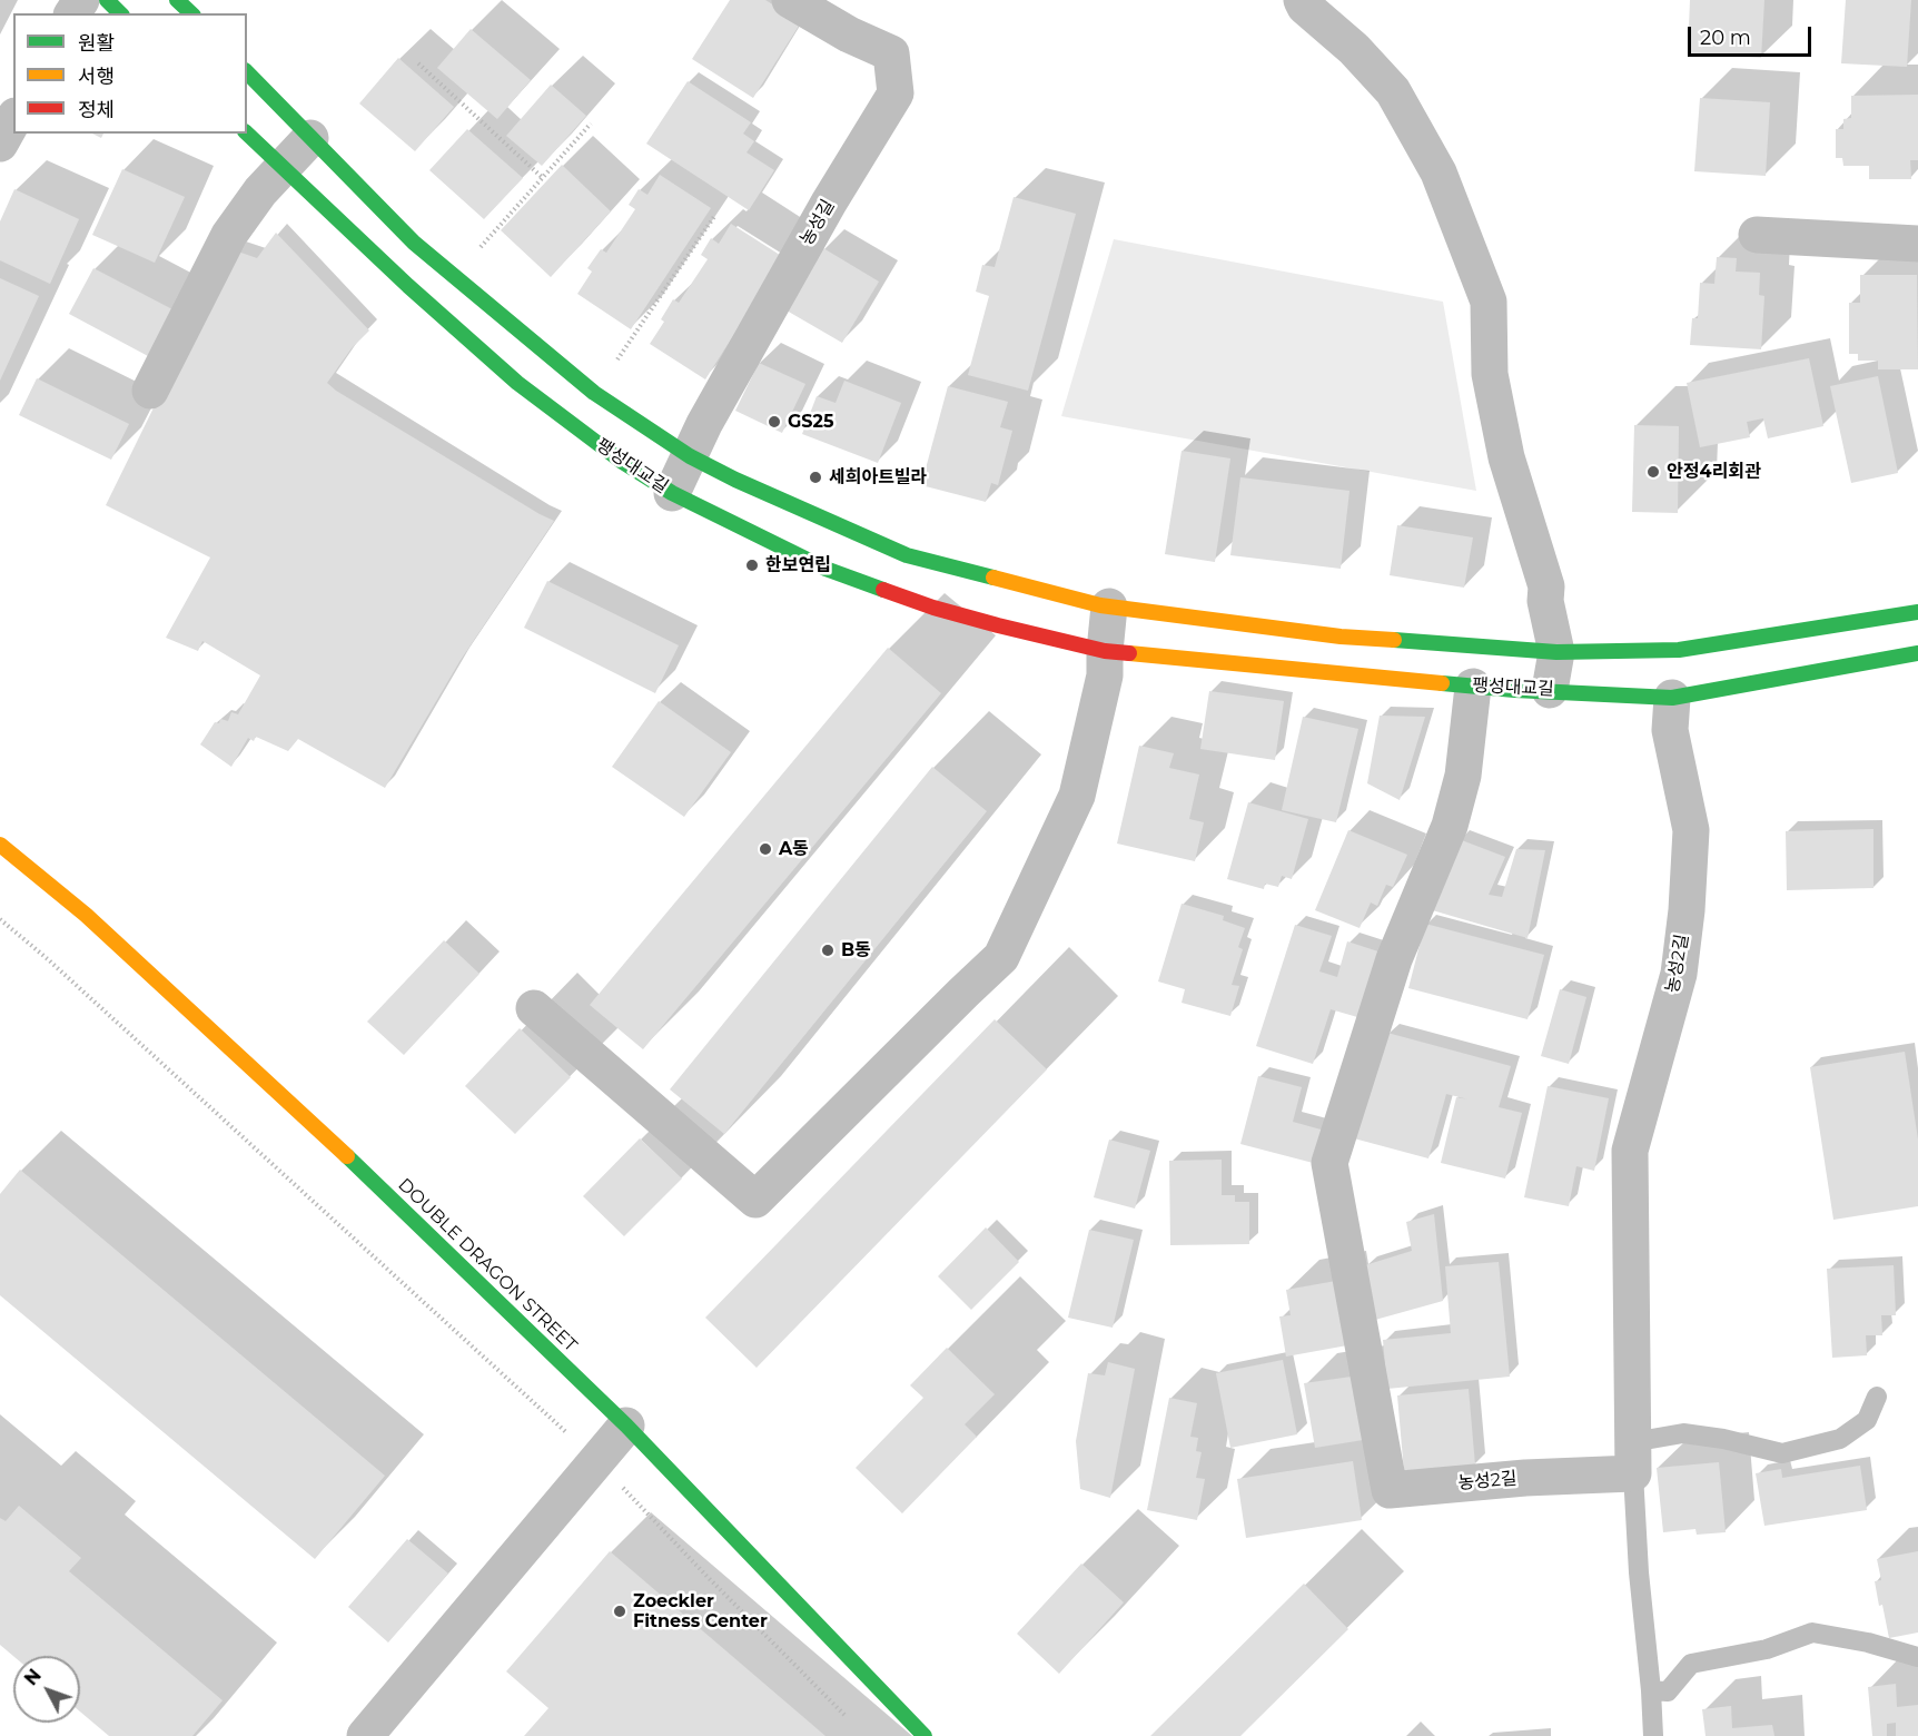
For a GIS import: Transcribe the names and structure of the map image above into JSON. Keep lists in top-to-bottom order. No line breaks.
{"streets":{"main road":["팽성대교길","DOUBLE DRAGON STREET"],"street":["농성길","농성2길"]},"crossings":[["농성길","팽성대교길"],["팽성대교길","농성2길"]],"places":["GS25","안정4리회관","세희아트빌라","한보연립","A동","B동","Zoeckler Fitness Center"],"legend":["원활","서행","정체"],"scale_bar":"20 m","north":"top left"}
